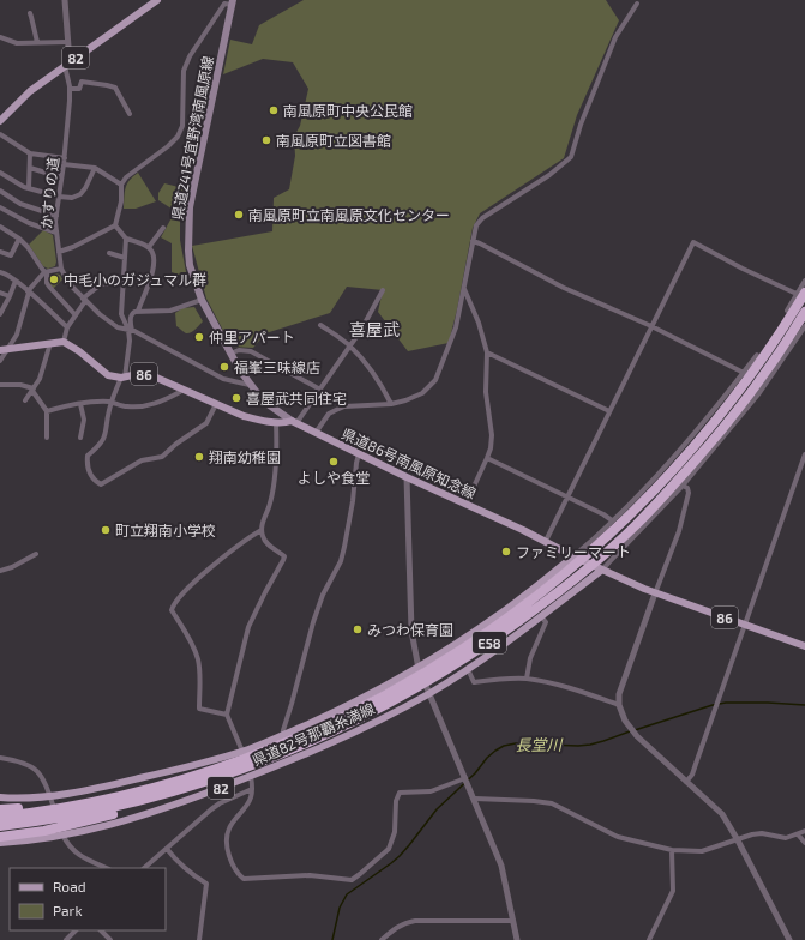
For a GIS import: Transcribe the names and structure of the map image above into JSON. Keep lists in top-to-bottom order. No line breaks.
{"streets":{"highway":["E58"],"main road":["82","県道241号宜野湾南風原線","86","県道86号南風原知念線","県道82号那覇糸満線"],"street":["かすりの道"]},"crossings":[["82","かすりの道"],["県道241号宜野湾南風原線","86"],["県道241号宜野湾南風原線","県道86号南風原知念線"],["86","県道86号南風原知念線"],["県道86号南風原知念線","県道82号那覇糸満線"]],"districts":["喜屋武"],"water":["長堂川"],"places":["南風原町中央公民館","南風原町立図書館","南風原町立南風原文化センター","中毛小のガジュマル群","仲里アパート","福峯三味線店","喜屋武共同住宅","翔南幼稚園","よしや食堂","町立翔南小学校","ファミリーマート","みつわ保育園"],"legend":["Road","Park"]}
